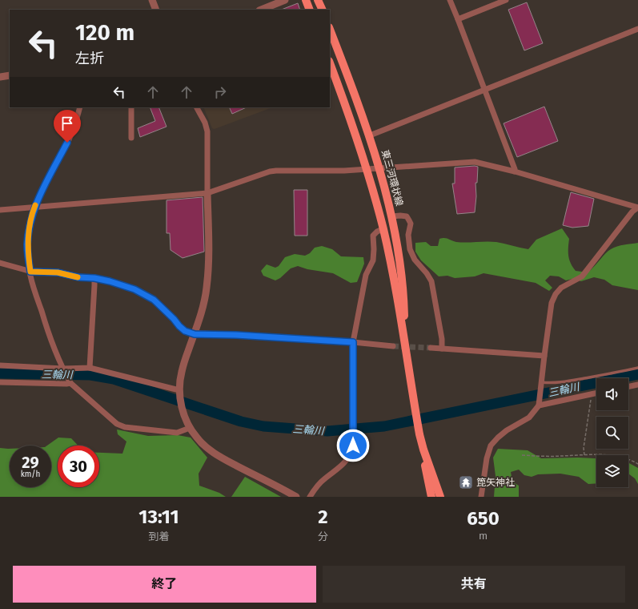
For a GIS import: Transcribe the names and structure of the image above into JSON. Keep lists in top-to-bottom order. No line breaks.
{"streets":{"main road":["東三河環状線"]},"water":["三輪川"],"places":{"temple":["箆矢神社"]},"page":{"turn":["120 m","左折"],"speed":"29 km/h","limit":"30","eta":["13:11","到着","2","分","650","m"],"buttons":["終了","共有"]}}
